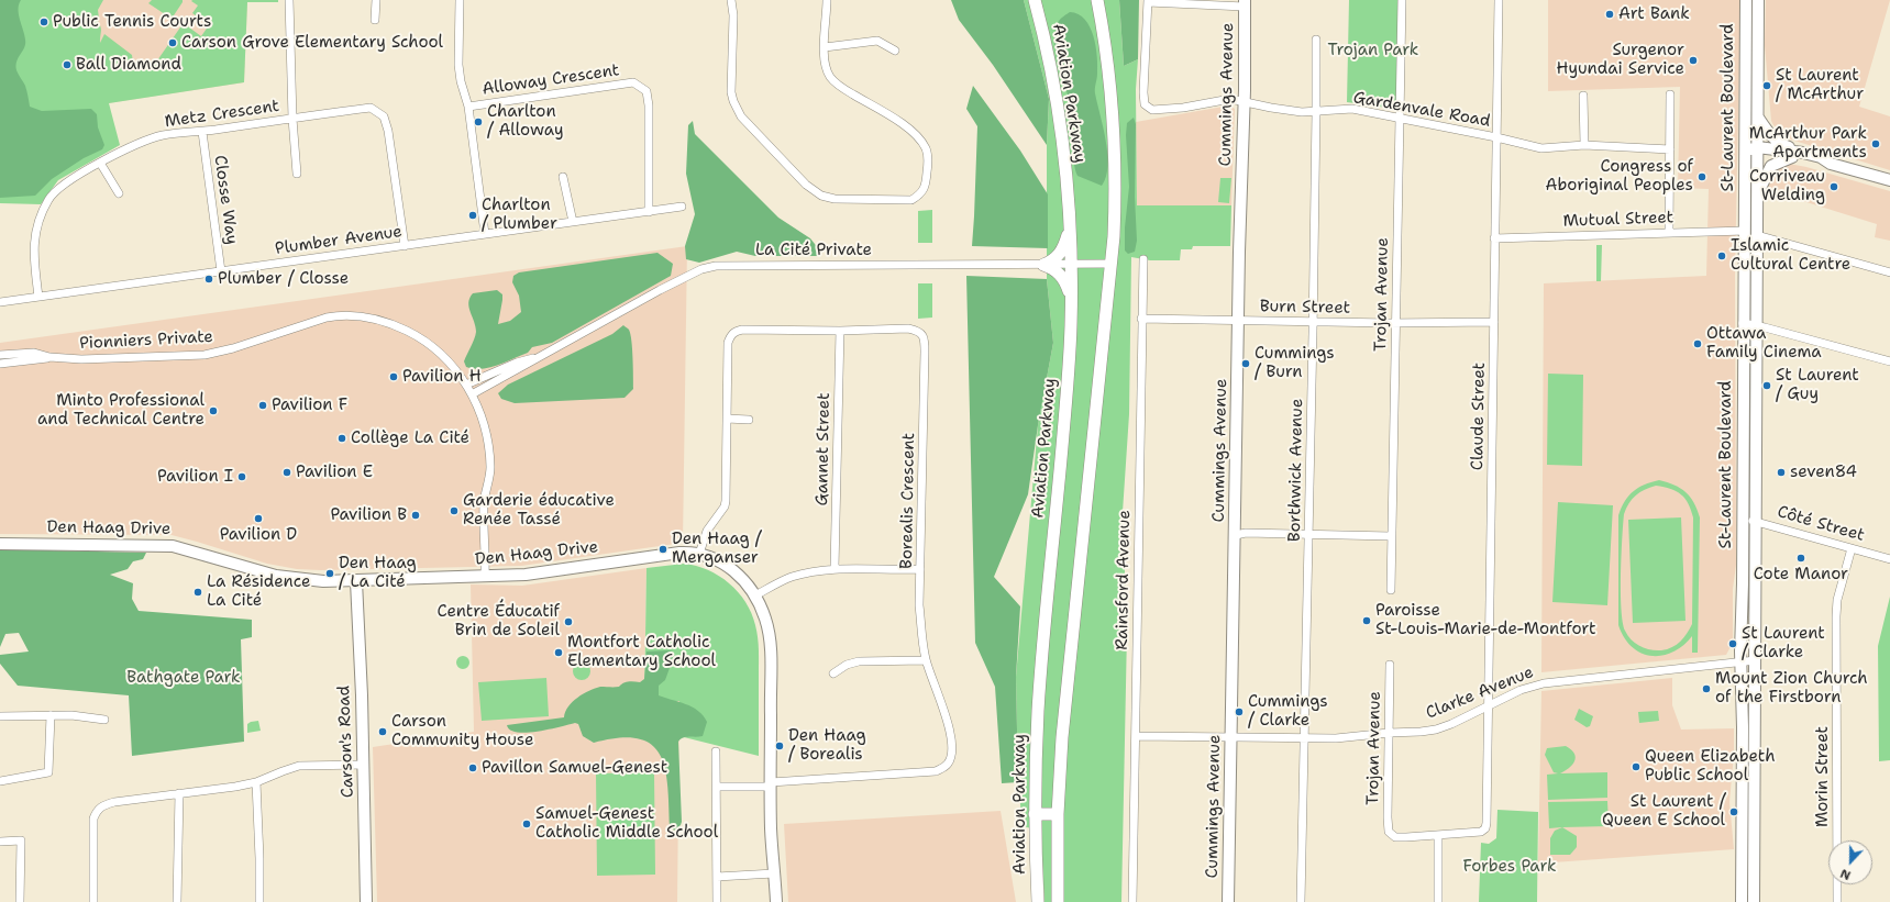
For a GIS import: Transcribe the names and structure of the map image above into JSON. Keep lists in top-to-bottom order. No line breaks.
{"streets":{"main road":["Aviation Parkway"],"street":["Alloway Crescent","Cummings Avenue","St-Laurent Boulevard","Gardenvale Road","Metz Crescent","Closse Way","Mutual Street","Plumber Avenue","La Cité Private","Trojan Avenue","Burn Street","Pionniers Private","Claude Street","Gannet Street","Borthwick Avenue","Borealis Crescent","Côté Street","Den Haag Drive","Rainsford Avenue","Clarke Avenue","Carson's Road","Morin Street"]},"crossings":[["Alloway Crescent","Plumber Avenue"],["Aviation Parkway","La Cité Private"],["Cummings Avenue","Gardenvale Road"],["Cummings Avenue","Burn Street"],["Cummings Avenue","Clarke Avenue"],["St-Laurent Boulevard","Mutual Street"],["St-Laurent Boulevard","Côté Street"],["St-Laurent Boulevard","Clarke Avenue"],["Gardenvale Road","Trojan Avenue"],["Gardenvale Road","Claude Street"],["Gardenvale Road","Borthwick Avenue"],["Metz Crescent","Closse Way"],["Metz Crescent","Plumber Avenue"],["Closse Way","Plumber Avenue"],["Mutual Street","Claude Street"],["La Cité Private","Pionniers Private"],["Trojan Avenue","Burn Street"],["Trojan Avenue","Claude Street"],["Trojan Avenue","Clarke Avenue"],["Burn Street","Claude Street"],["Burn Street","Borthwick Avenue"],["Burn Street","Rainsford Avenue"],["Pionniers Private","Den Haag Drive"],["Claude Street","Clarke Avenue"],["Gannet Street","Borealis Crescent"],["Borthwick Avenue","Clarke Avenue"],["Borealis Crescent","Den Haag Drive"],["Côté Street","Morin Street"],["Den Haag Drive","Carson's Road"],["Rainsford Avenue","Clarke Avenue"]],"parks":["Trojan Park","Bathgate Park","Forbes Park"],"places":["Art Bank","Public Tennis Courts","Carson Grove Elementary School","Surgenor Hyundai Service","Ball Diamond","St Laurent / McArthur","Charlton / Alloway","McArthur Park Apartments","Congress of Aboriginal Peoples","Corriveau Welding","Charlton / Plumber","Islamic Cultural Centre","Plumber / Closse","Ottawa Family Cinema","Cummings / Burn","Pavilion H","St Laurent / Guy","Pavilion F","Minto Professional and Technical Centre","Collège La Cité","Pavilion E","seven84","Pavilion I","Garderie éducative Renée Tassé","Pavilion B","Pavilion D","Den Haag / Merganser","Cote Manor","Den Haag / La Cité","La Résidence La Cité","Paroisse St-Louis-Marie-de-Montfort","Centre Éducatif Brin de Soleil","St Laurent / Clarke","Montfort Catholic Elementary School","Mount Zion Church of the Firstborn","Cummings / Clarke","Carson Community House","Den Haag / Borealis","Queen Elizabeth Public School","Pavillon Samuel-Genest","St Laurent / Queen E School","Samuel-Genest Catholic Middle School"],"north":"bottom"}
